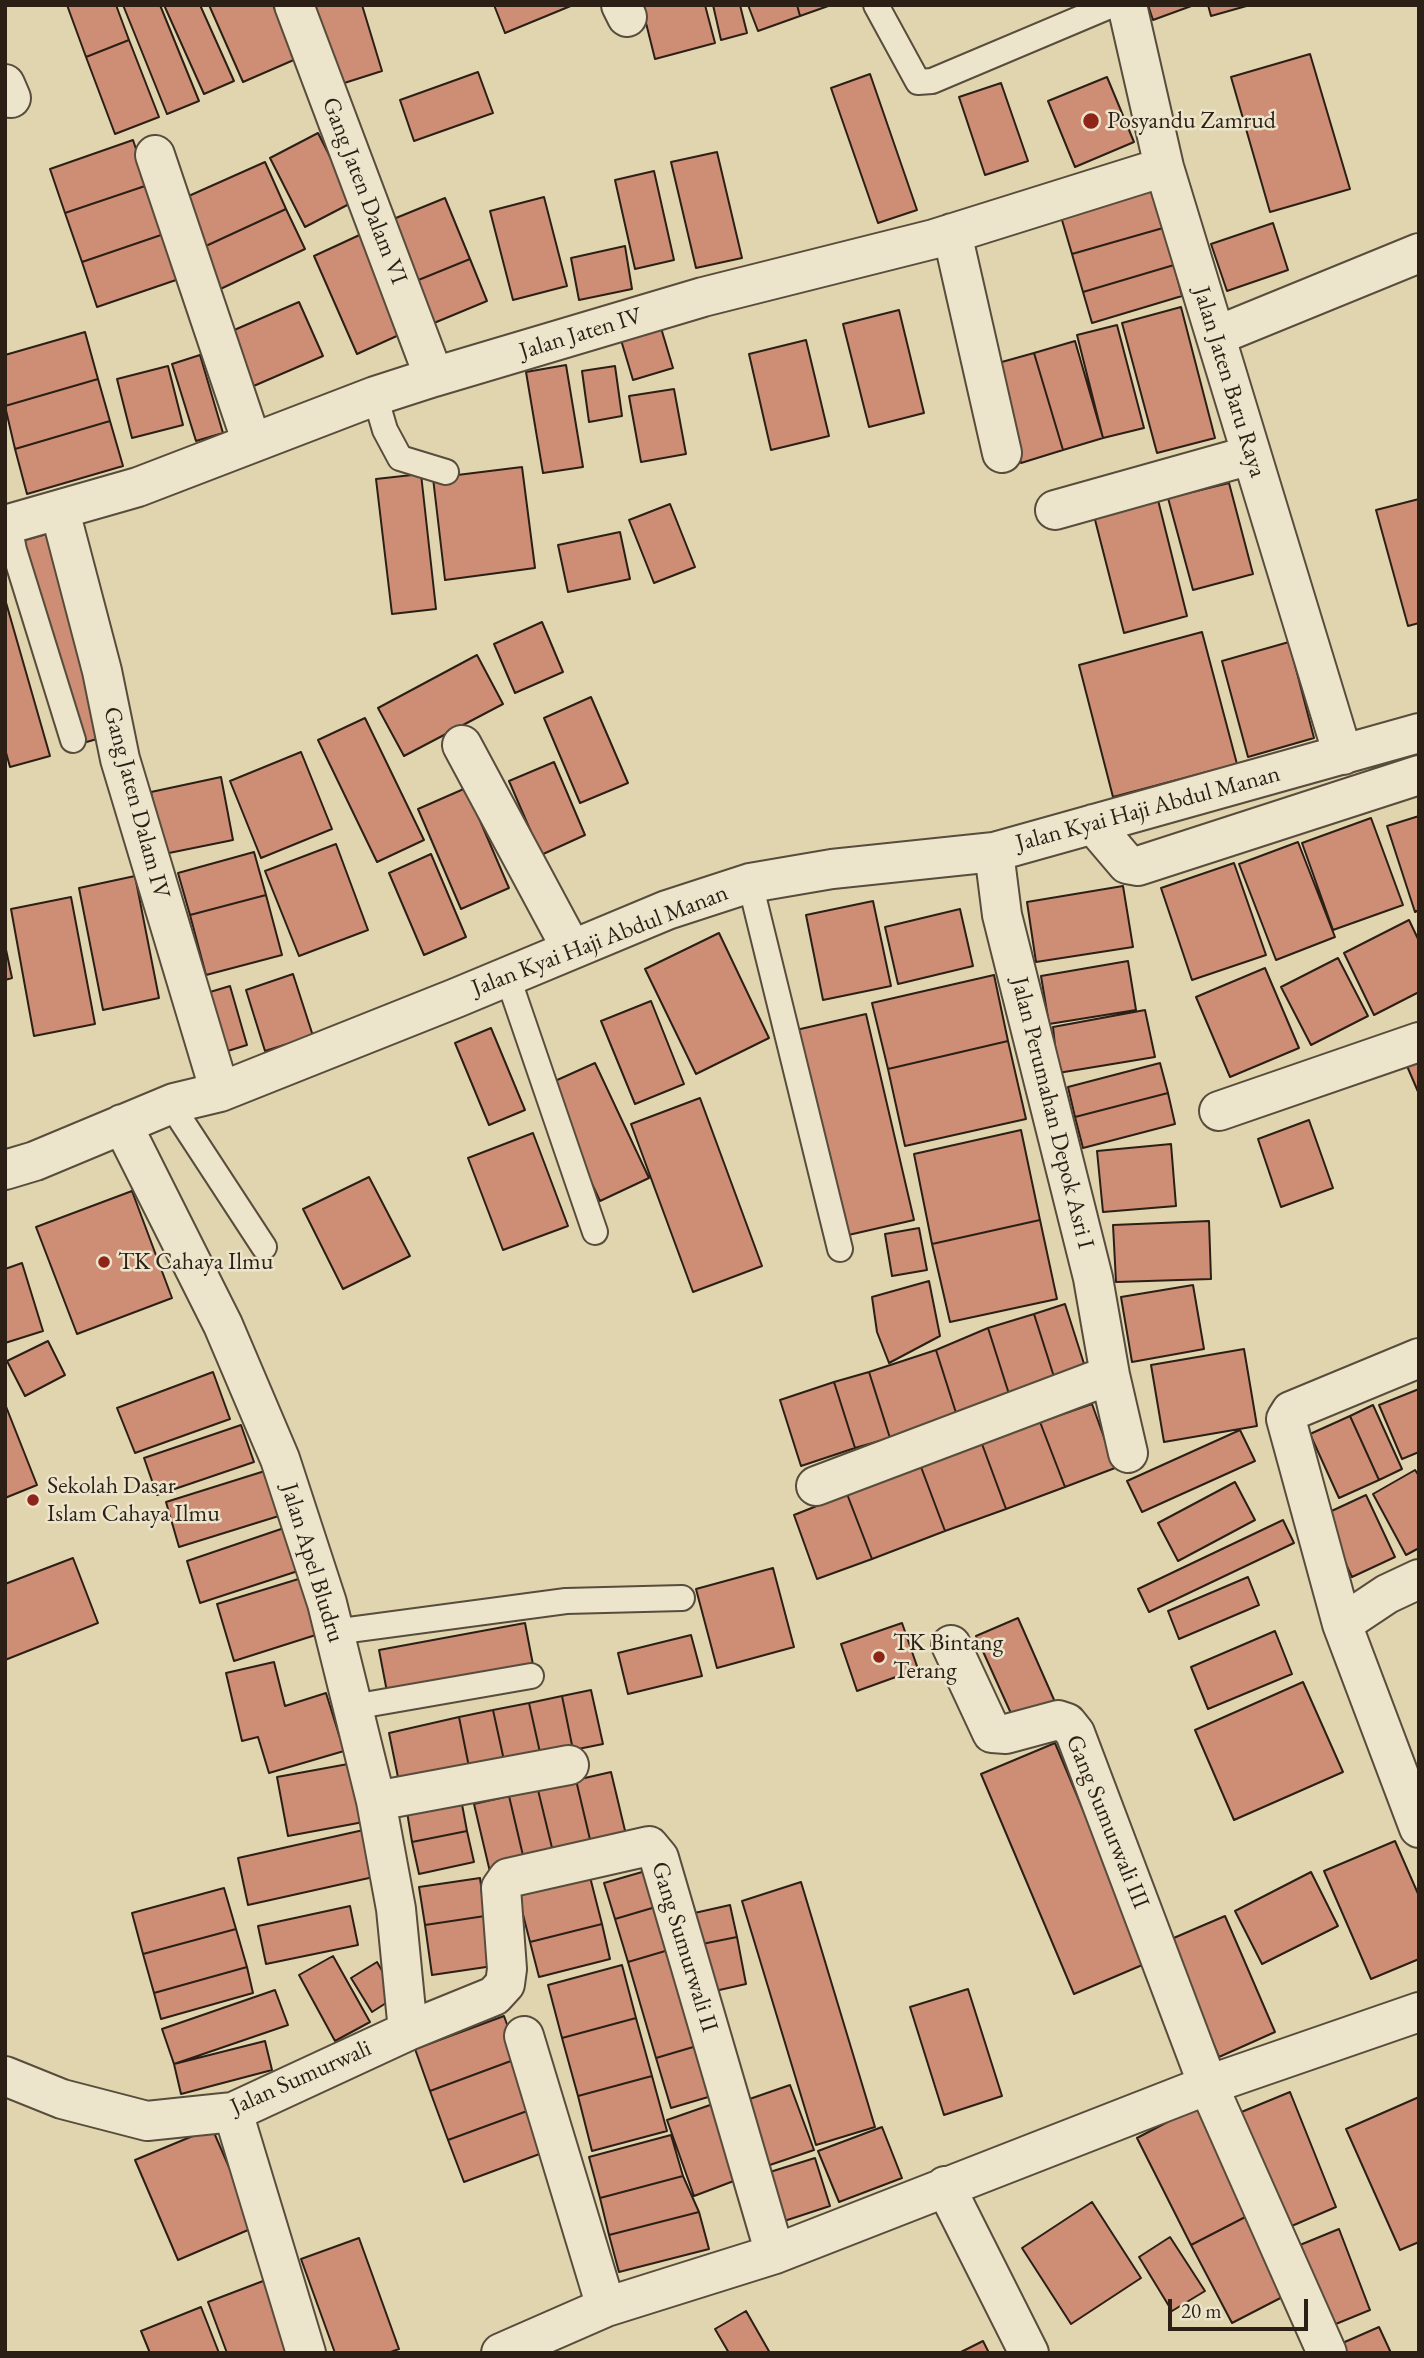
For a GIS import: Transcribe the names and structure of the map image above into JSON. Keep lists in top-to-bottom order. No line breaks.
{"streets":{"street":["Gang Jaten Dalam VI","Jalan Jaten IV","Jalan Jaten Baru Raya","Gang Jaten Dalam IV","Jalan Kyai Haji Abdul Manan","Jalan Perumahan Depok Asri I","Jalan Apel Bludru","Gang Sumurwali III","Gang Sumurwali II","Jalan Sumurwali"]},"crossings":[["Gang Jaten Dalam VI","Jalan Jaten IV"],["Jalan Jaten IV","Jalan Jaten Baru Raya"],["Jalan Jaten IV","Gang Jaten Dalam IV"],["Jalan Jaten Baru Raya","Jalan Kyai Haji Abdul Manan"],["Gang Jaten Dalam IV","Jalan Kyai Haji Abdul Manan"],["Jalan Kyai Haji Abdul Manan","Jalan Perumahan Depok Asri I"],["Jalan Kyai Haji Abdul Manan","Jalan Apel Bludru"],["Jalan Apel Bludru","Jalan Sumurwali"],["Gang Sumurwali II","Jalan Sumurwali"]],"places":["Posyandu Zamrud","TK Cahaya Ilmu","Sekolah Dasar Islam Cahaya Ilmu","TK Bintang Terang"],"scale_bar":"20 m"}
